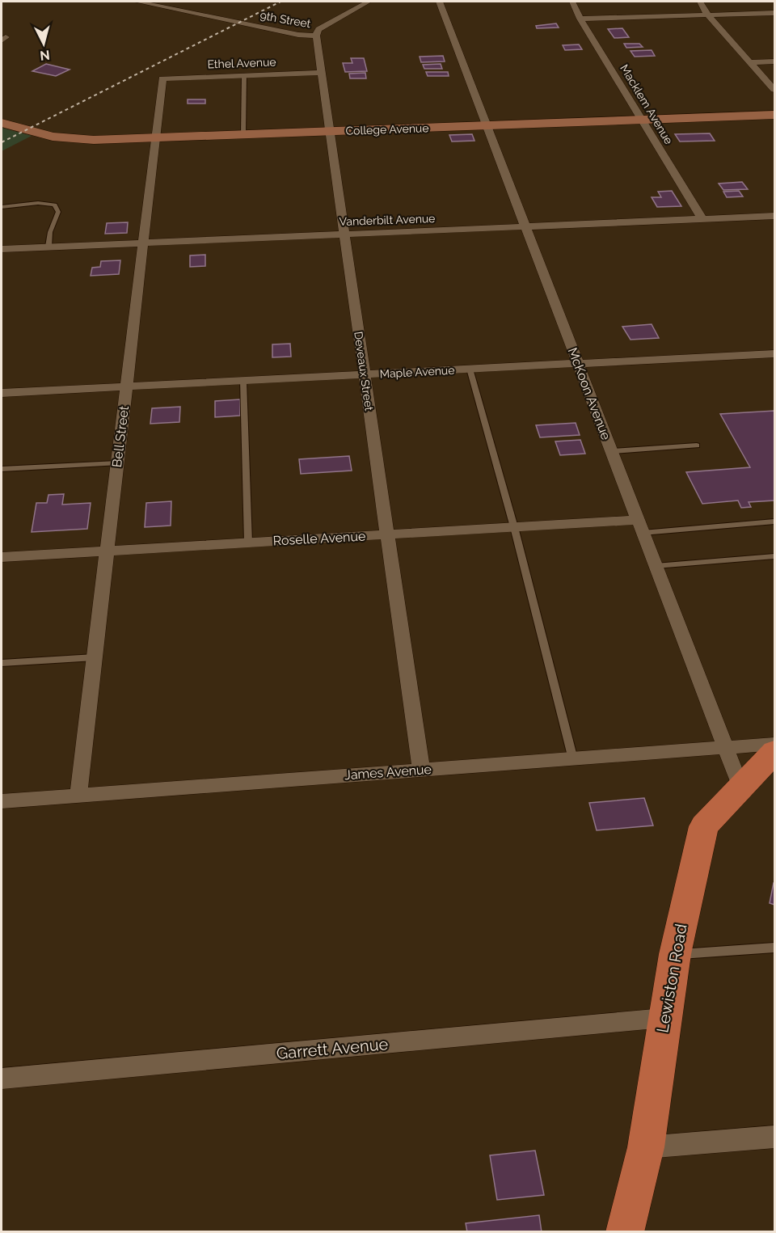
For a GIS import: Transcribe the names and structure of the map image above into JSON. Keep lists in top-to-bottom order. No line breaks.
{"streets":{"main road":["College Avenue","Lewiston Road"],"street":["9th Street","Ethel Avenue","Macklem Avenue","Vanderbilt Avenue","Deveaux Street","Maple Avenue","McKoon Avenue","Bell Street","Roselle Avenue","James Avenue","Garrett Avenue"]},"crossings":[["9th Street","Deveaux Street"],["Ethel Avenue","Deveaux Street"],["Ethel Avenue","Bell Street"],["Macklem Avenue","College Avenue"],["Macklem Avenue","Vanderbilt Avenue"],["College Avenue","Deveaux Street"],["College Avenue","McKoon Avenue"],["College Avenue","Bell Street"],["Vanderbilt Avenue","Deveaux Street"],["Vanderbilt Avenue","McKoon Avenue"],["Vanderbilt Avenue","Bell Street"],["Deveaux Street","Maple Avenue"],["Deveaux Street","Roselle Avenue"],["Deveaux Street","James Avenue"],["Maple Avenue","McKoon Avenue"],["Maple Avenue","Bell Street"],["McKoon Avenue","Roselle Avenue"],["McKoon Avenue","James Avenue"],["McKoon Avenue","Lewiston Road"],["Bell Street","Roselle Avenue"],["Bell Street","James Avenue"],["Lewiston Road","Garrett Avenue"]],"north":"bottom"}
